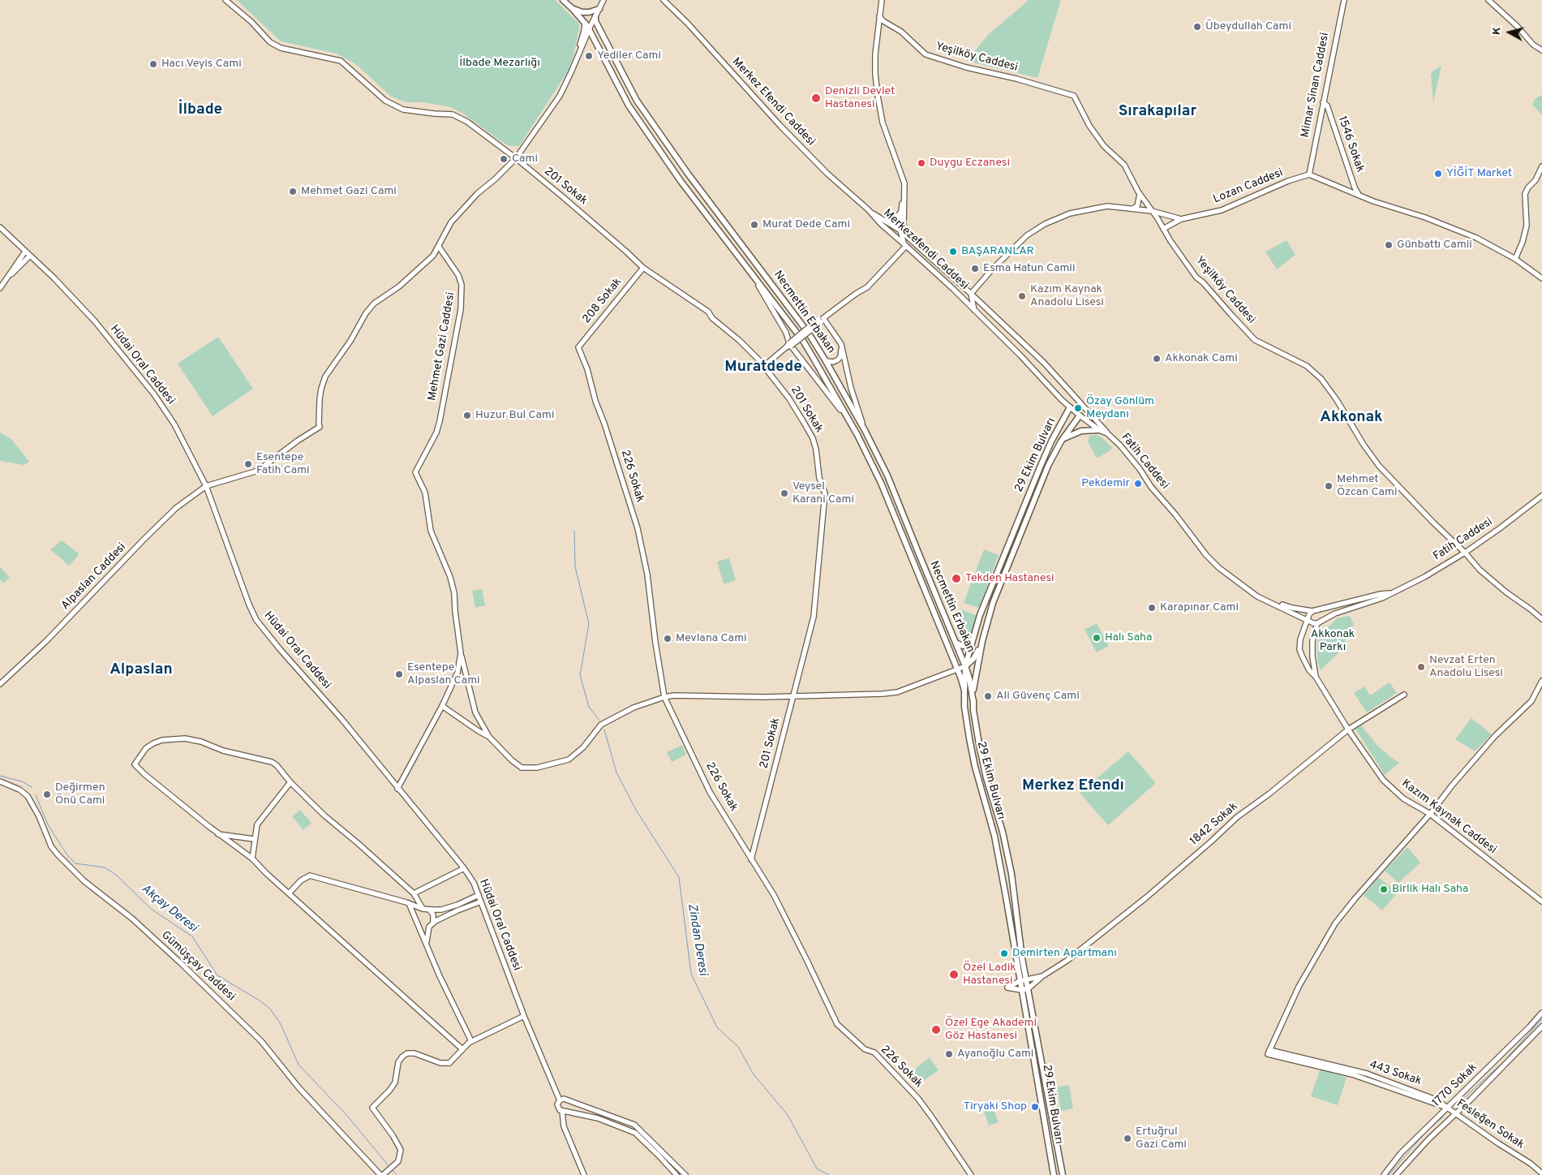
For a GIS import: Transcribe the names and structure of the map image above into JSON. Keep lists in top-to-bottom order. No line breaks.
{"streets":{"main road":["Necmettin Erbakan","29 Ekim Bulvarı"],"street":["Yeşilköy Caddesi","Mimar Sinan Caddesi","Merkez Efendi Caddesi","1546 Sokak","201 Sokak","Lozan Caddesi","Merkezefendi Caddesi","208 Sokak","Mehmet Gazi Caddesi","Hüdai Oral Caddesi","Fatih Caddesi","226 Sokak","Alpaslan Caddesi","Kazım Kaynak Caddesi","1842 Sokak","Gümüşçay Caddesi","443 Sokak","1770 Sokak","Fesleğen Sokak"]},"crossings":[["Yeşilköy Caddesi","Lozan Caddesi"],["Yeşilköy Caddesi","Fatih Caddesi"],["Mimar Sinan Caddesi","1546 Sokak"],["Mimar Sinan Caddesi","Lozan Caddesi"],["Merkez Efendi Caddesi","Merkezefendi Caddesi"],["201 Sokak","208 Sokak"],["201 Sokak","226 Sokak"],["Lozan Caddesi","Merkezefendi Caddesi"],["Merkezefendi Caddesi","Fatih Caddesi"],["208 Sokak","226 Sokak"],["Necmettin Erbakan","29 Ekim Bulvarı"],["Mehmet Gazi Caddesi","Alpaslan Caddesi"],["Hüdai Oral Caddesi","Alpaslan Caddesi"],["29 Ekim Bulvarı","Fatih Caddesi"],["Fatih Caddesi","Kazım Kaynak Caddesi"],["Kazım Kaynak Caddesi","1842 Sokak"],["Kazım Kaynak Caddesi","443 Sokak"],["443 Sokak","1770 Sokak"],["443 Sokak","Fesleğen Sokak"],["1770 Sokak","Fesleğen Sokak"]],"districts":["İlbade","Sırakapılar","Muratdede","Akkonak","Alpaslan","Merkez Efendı"],"water":["Akçay Deresi","Zindan Deresi"],"parks":["İlbade Mezarlığı","Akkonak Parkı"],"places":["Übeydullah Cami","Yediler Cami","Hacı Veyis Cami","Denizli Devlet Hastanesi","Cami","Duygu Eczanesi","YİĞİT Market","Mehmet Gazi Cami","Murat Dede Cami","Günbattı Camii","BAŞARANLAR","Esma Hatun Camii","Kazım Kaynak Anadolu Lisesi","Akkonak Cami","Özay Gönlüm Meydanı","Huzur Bul Cami","Esentepe Fatih Cami","Pekdemir","Mehmet Özcan Cami","Veysel Karani Cami","Tekden Hastanesi","Karapınar Cami","Halı Saha","Mevlana Cami","Nevzat Erten Anadolu Lisesi","Esentepe Alpaslan Cami","Ali Güvenç Cami","Değirmen Önü Cami","Birlik Halı Saha","Demirten Apartmanı","Özel Ladik Hastanesi","Özel Ege Akademi Göz Hastanesi","Ayanoğlu Cami","Tiryaki Shop","Ertuğrul Gazi Cami"],"north":"left"}
